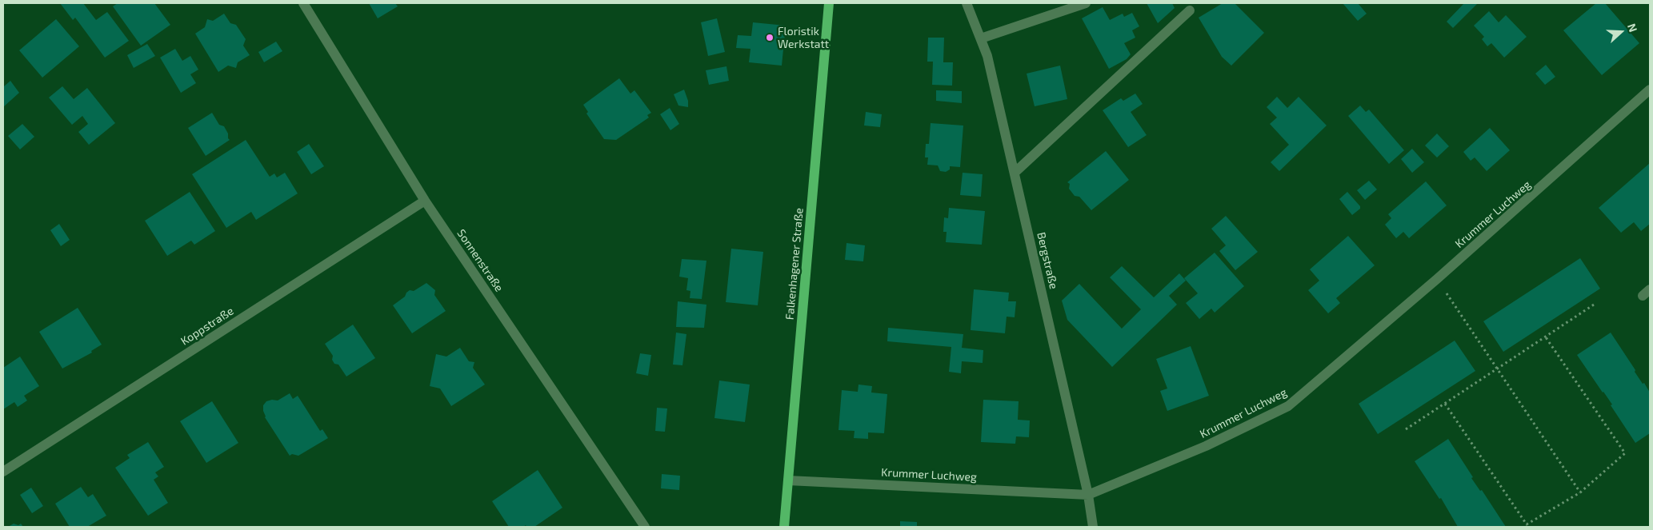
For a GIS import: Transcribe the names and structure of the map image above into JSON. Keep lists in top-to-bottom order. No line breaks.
{"streets":{"main road":["Falkenhagener Straße"],"street":["Krummer Luchweg","Sonnenstraße","Bergstraße","Koppstraße"]},"crossings":[["Krummer Luchweg","Bergstraße"],["Krummer Luchweg","Falkenhagener Straße"],["Sonnenstraße","Koppstraße"]],"places":["Floristik Werkstatt"],"north":"right"}
